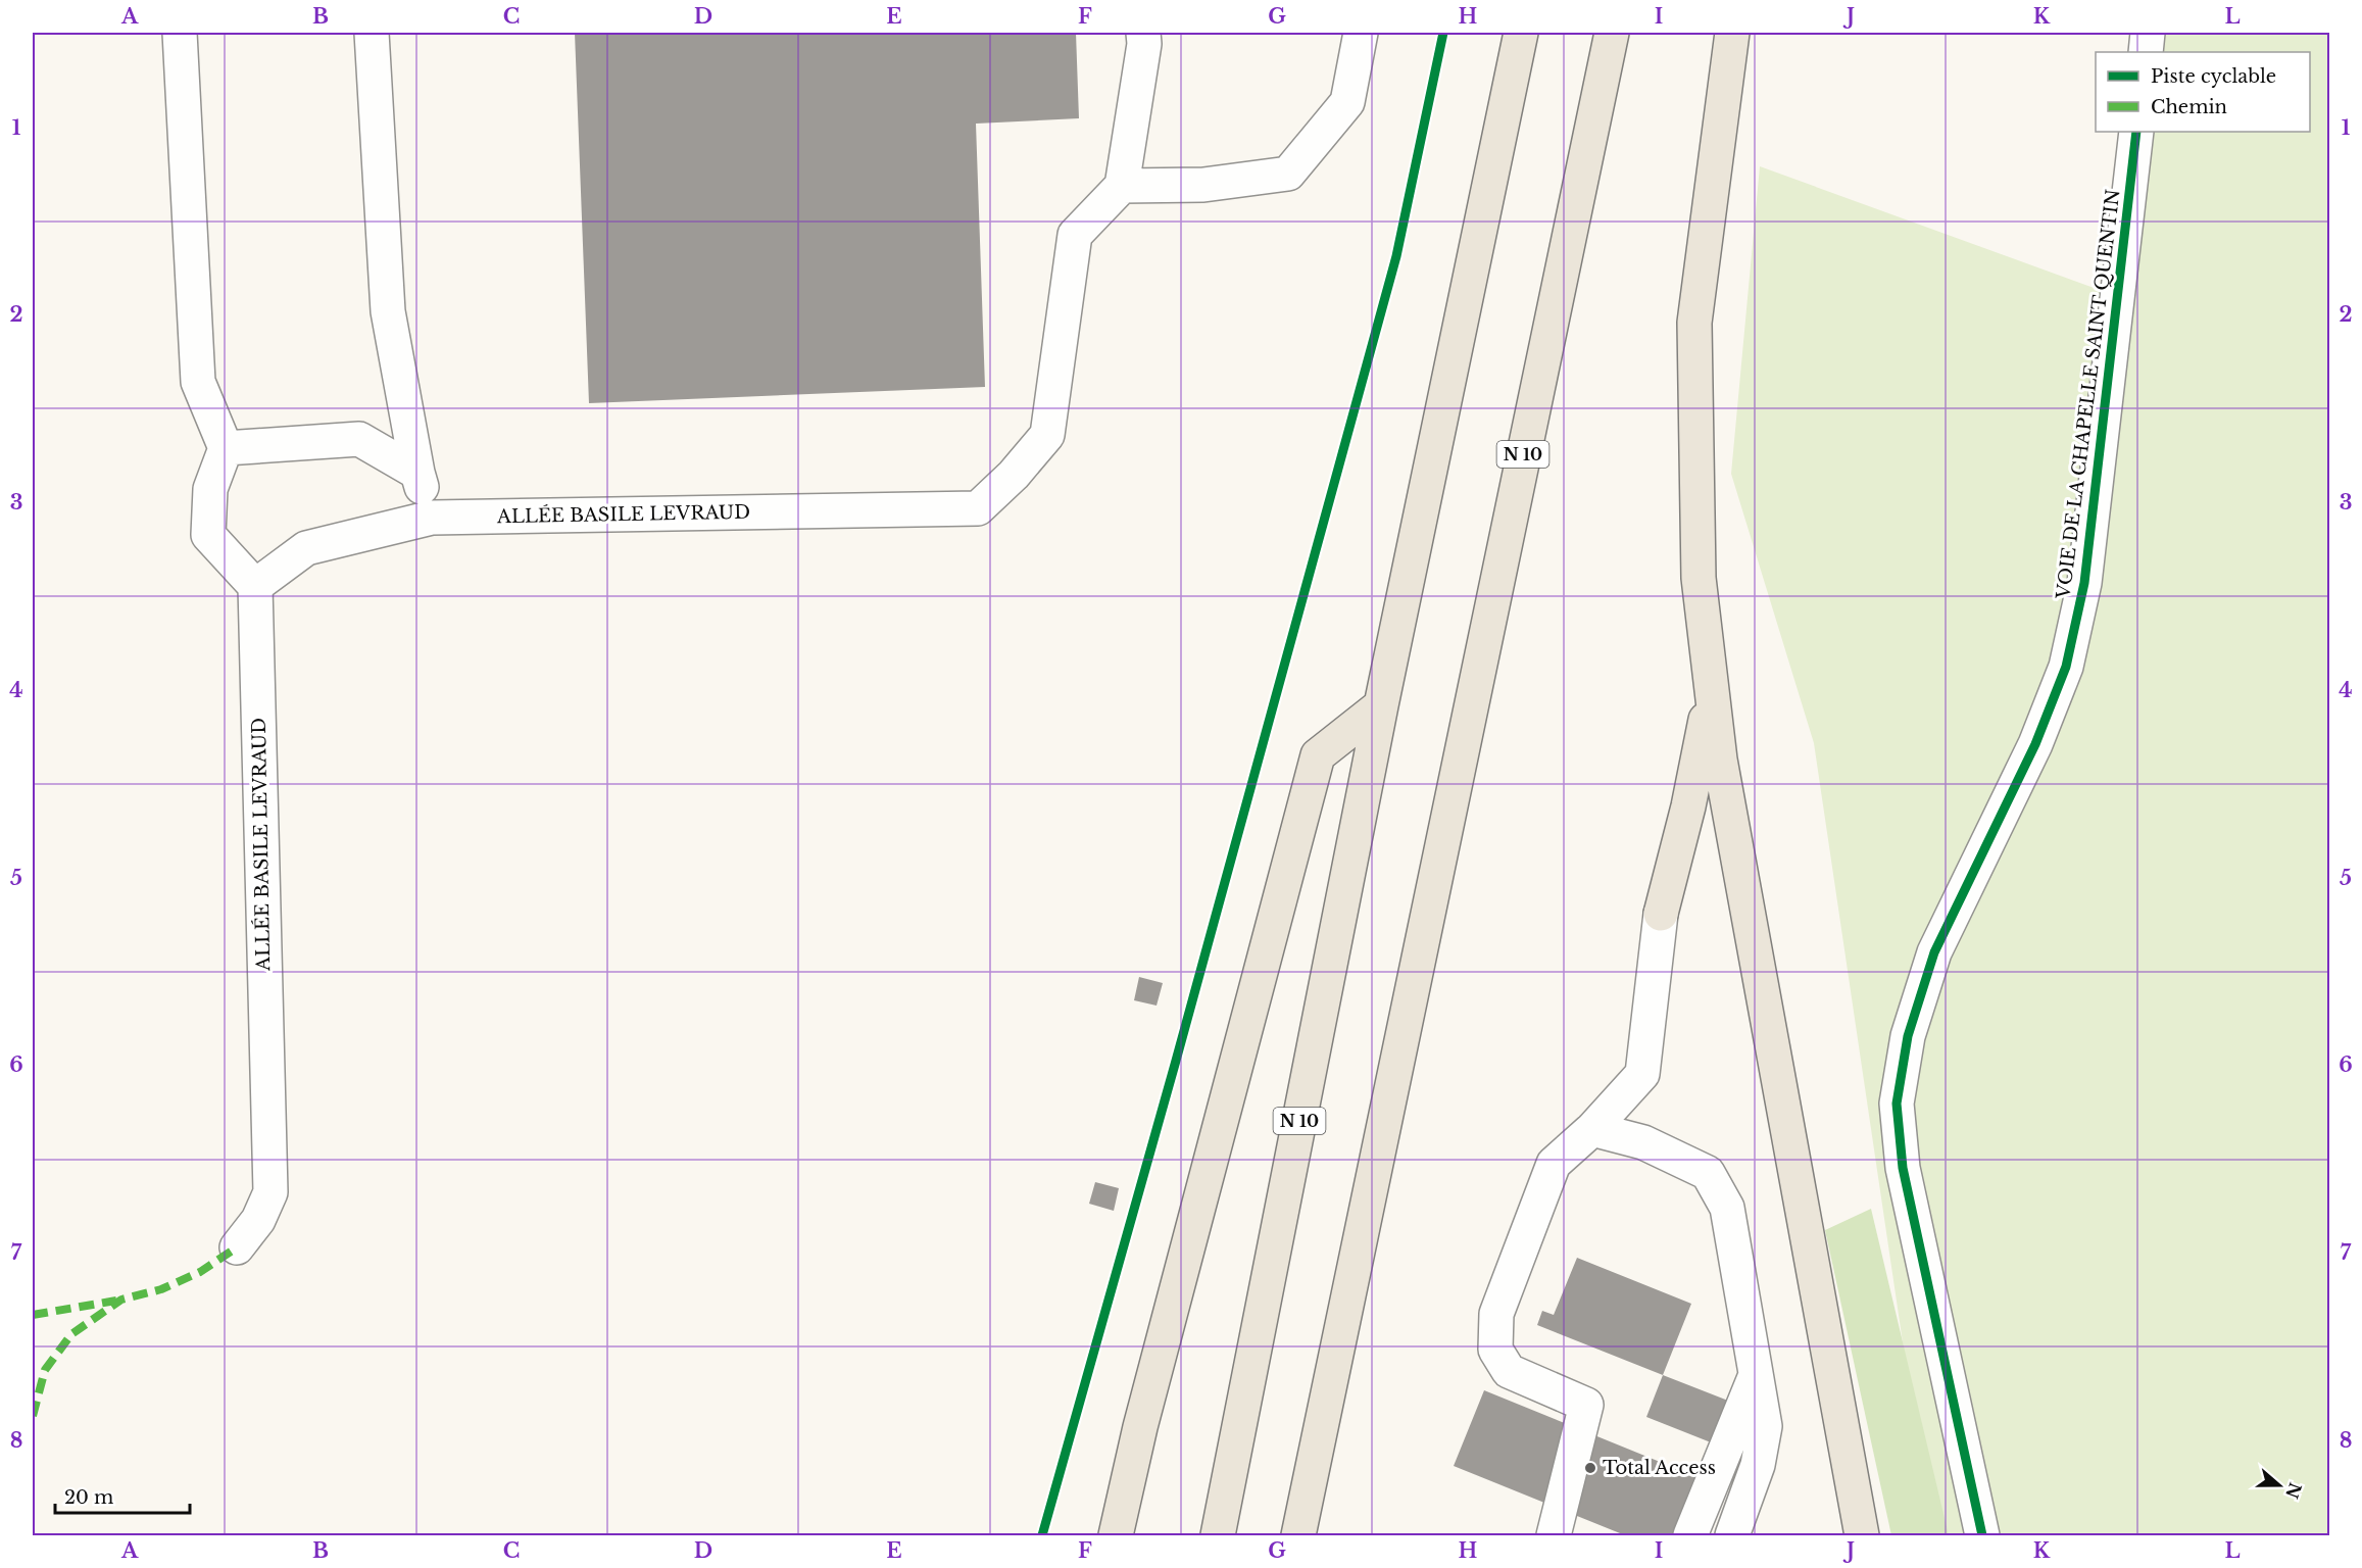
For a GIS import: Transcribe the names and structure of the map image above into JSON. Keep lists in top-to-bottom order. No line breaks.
{"streets":{"main road":["N 10"],"street":["VOIE DE LA CHAPELLE SAINT QUENTIN","ALLÉE BASILE LEVRAUD"]},"places":["Total Access"],"legend":["Piste cyclable","Chemin"],"scale_bar":"20 m","north":"right","grid":{"columns":["A","B","C","D","E","F","G","H","I","J","K","L"],"rows":["1","2","3","4","5","6","7","8"]}}
